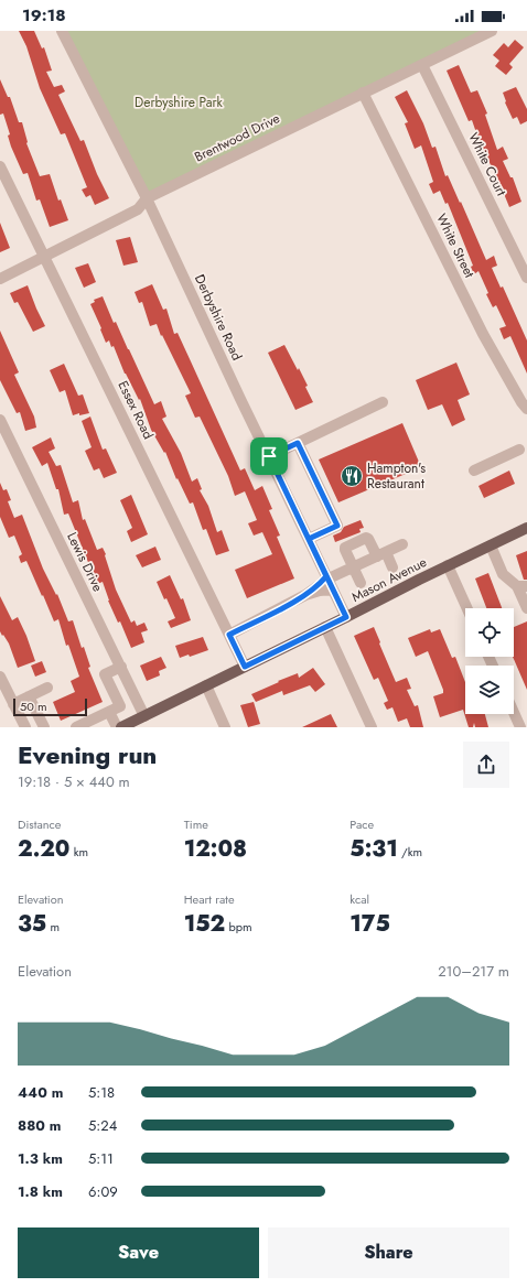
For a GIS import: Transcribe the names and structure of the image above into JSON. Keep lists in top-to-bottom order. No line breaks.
{"streets":{"main road":["Mason Avenue"],"street":["Brentwood Drive","White Court","White Street","Derbyshire Road","Essex Road","Lewis Drive"]},"crossings":[["Brentwood Drive","White Court"],["Brentwood Drive","White Street"],["Brentwood Drive","Derbyshire Road"],["Brentwood Drive","Essex Road"],["Derbyshire Road","Mason Avenue"],["Essex Road","Mason Avenue"],["Lewis Drive","Mason Avenue"]],"parks":["Derbyshire Park"],"places":{"restaurant":["Hampton's Restaurant"]},"scale_bar":"50 m","page":{"status":"19:18","scale":"50 m","heading":["Evening run","19:18 · 5 × 440 m"],"stats":[["Distance","2.20 km"],["Time","12:08"],["Pace","5:31 /km"],["Elevation","35 m"],["Heart rate","152 bpm"],["kcal","175"]],"chart":["Elevation","210–217 m"],"list":[{"name":"440 m","note":"5:18"},{"name":"880 m","note":"5:24"},{"name":"1.3 km","note":"5:11"},{"name":"1.8 km","note":"6:09"}],"buttons":["Save","Share"]}}
